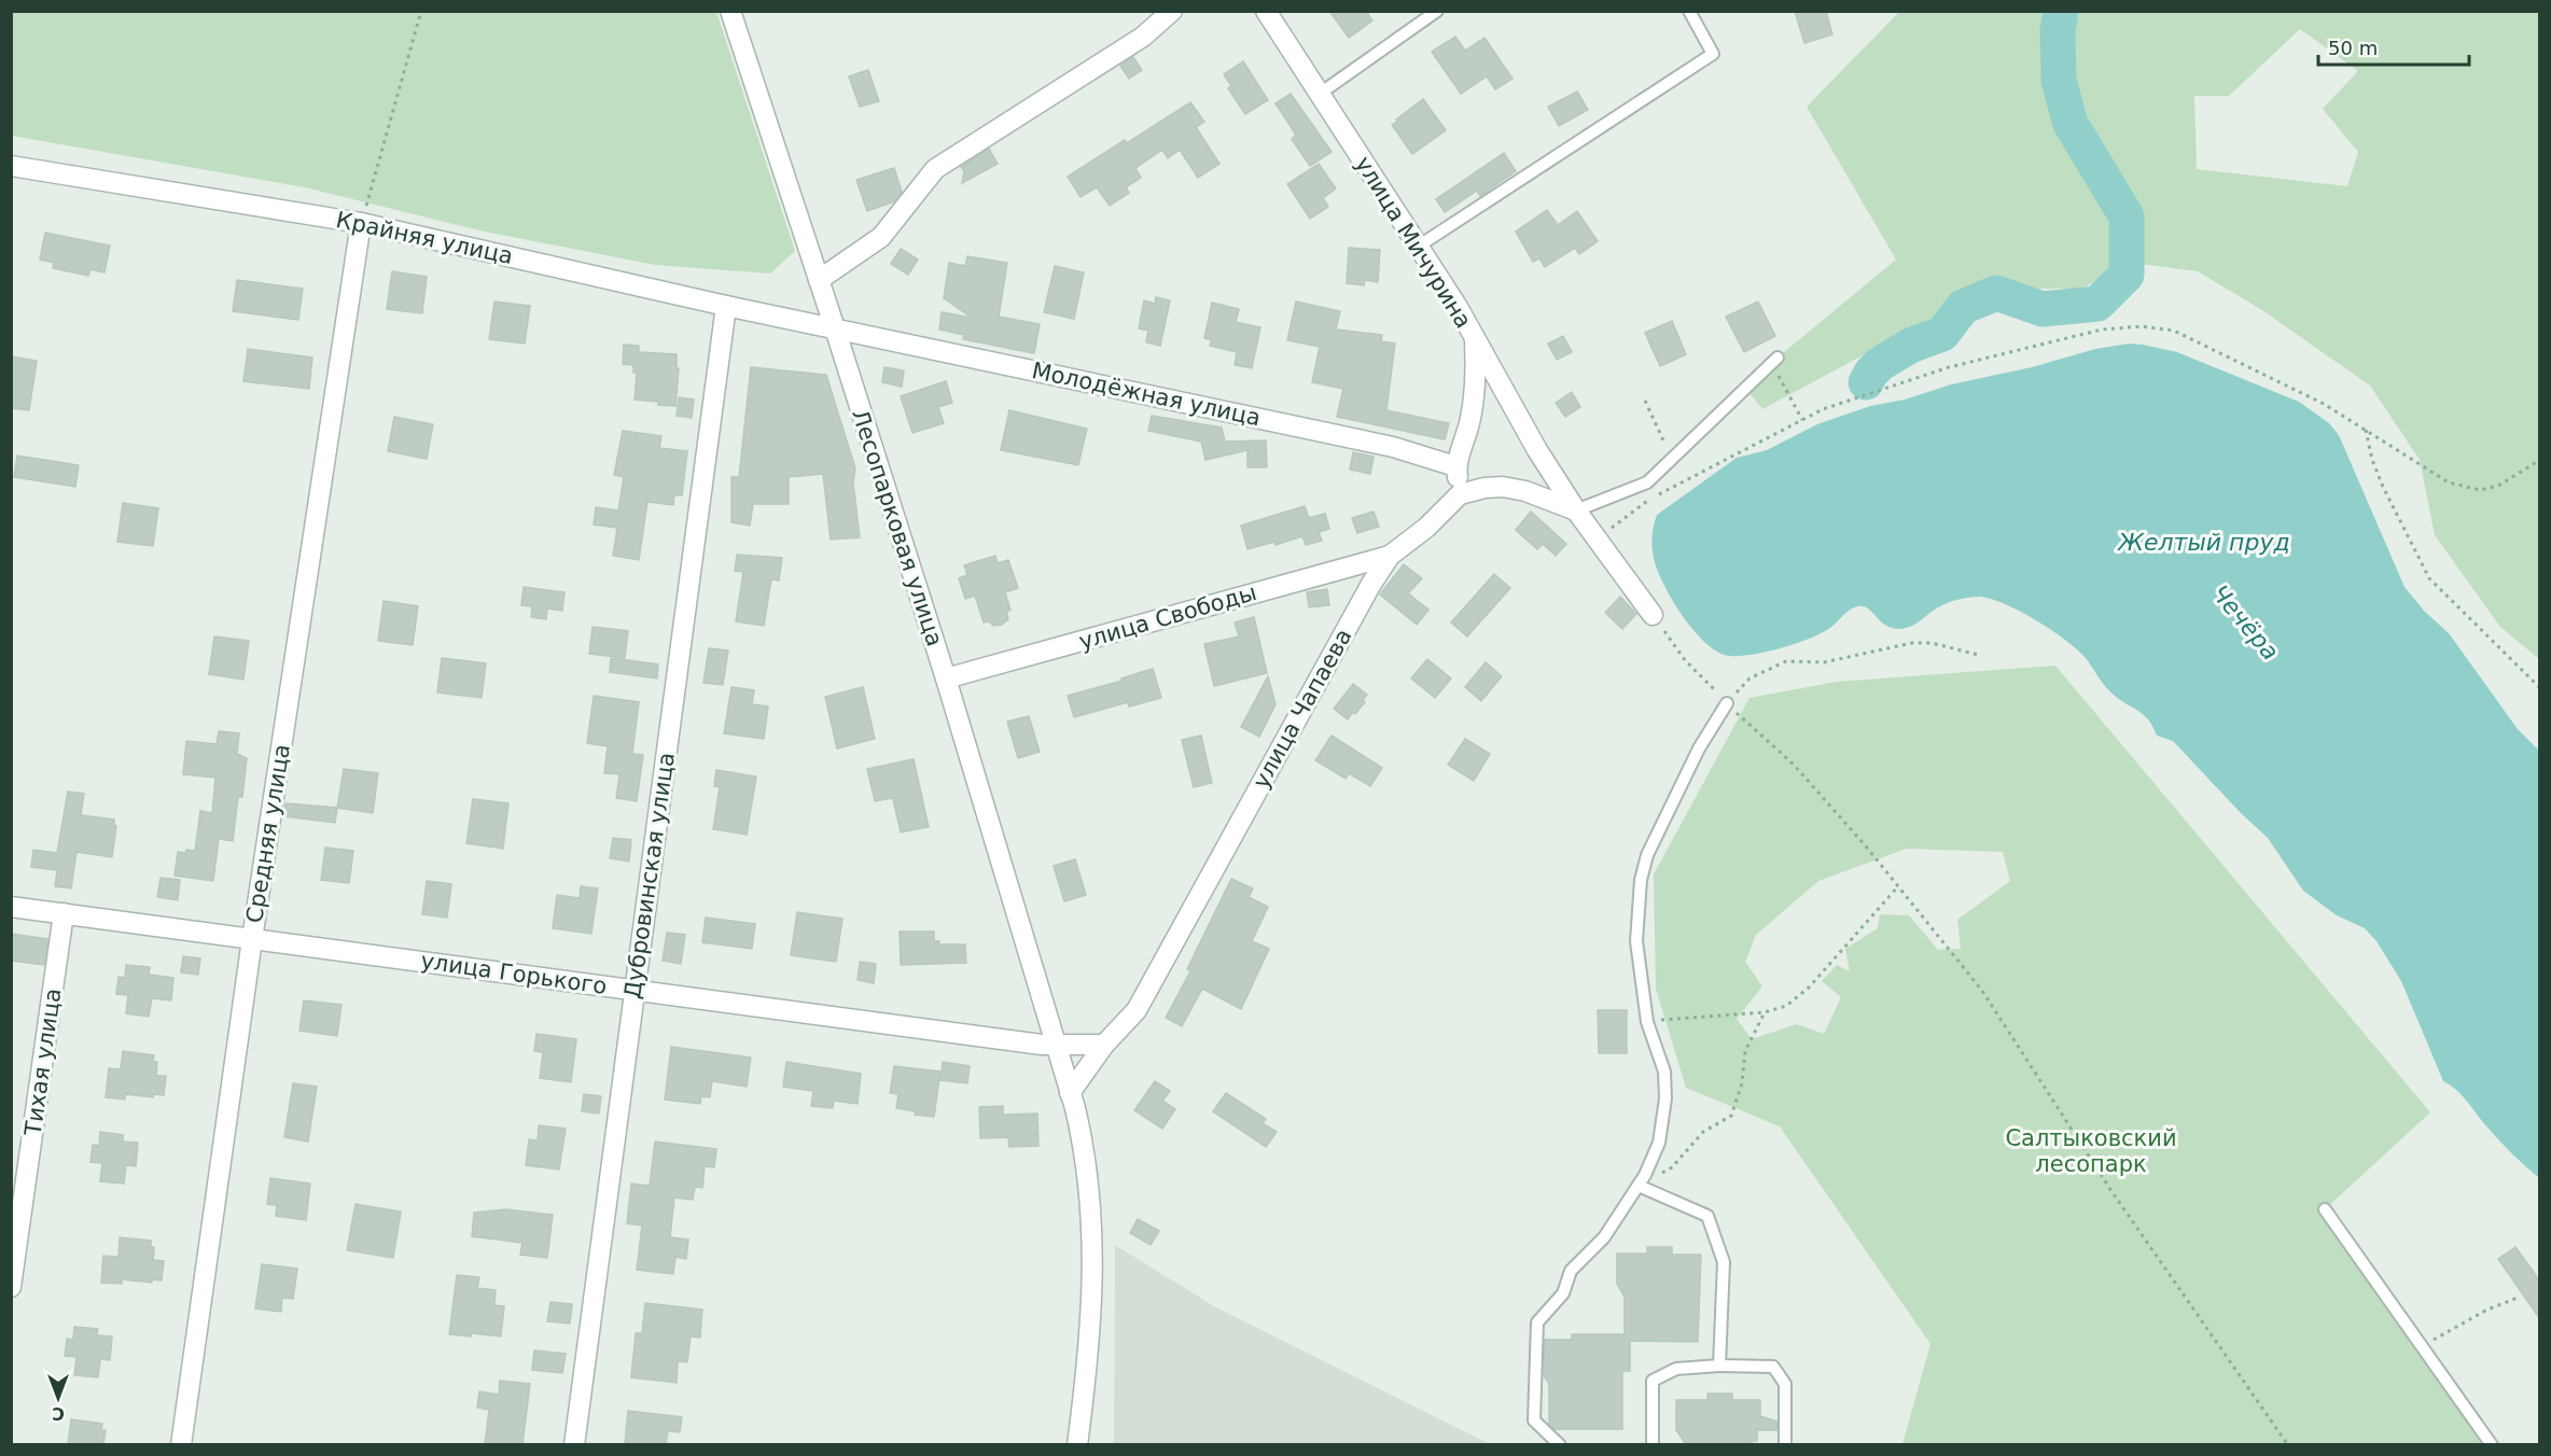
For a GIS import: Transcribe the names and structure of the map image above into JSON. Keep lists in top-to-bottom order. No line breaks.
{"streets":{"street":["Крайняя улица","улица Мичурина","Молодёжная улица","Лесопарковая улица","улица Свободы","улица Чапаева","Средняя улица","Дубровинская улица","улица Горького","Тихая улица"]},"crossings":[["Крайняя улица","Молодёжная улица"],["Крайняя улица","Лесопарковая улица"],["Крайняя улица","Средняя улица"],["Крайняя улица","Дубровинская улица"],["улица Мичурина","Молодёжная улица"],["улица Мичурина","улица Чапаева"],["Молодёжная улица","Лесопарковая улица"],["Лесопарковая улица","улица Свободы"],["Лесопарковая улица","улица Чапаева"],["Лесопарковая улица","улица Горького"],["улица Свободы","улица Чапаева"],["Средняя улица","улица Горького"],["Дубровинская улица","улица Горького"],["улица Горького","Тихая улица"]],"water":["Желтый пруд","Чечёра"],"parks":["Салтыковский лесопарк"],"scale_bar":"50 m","north":"bottom"}
